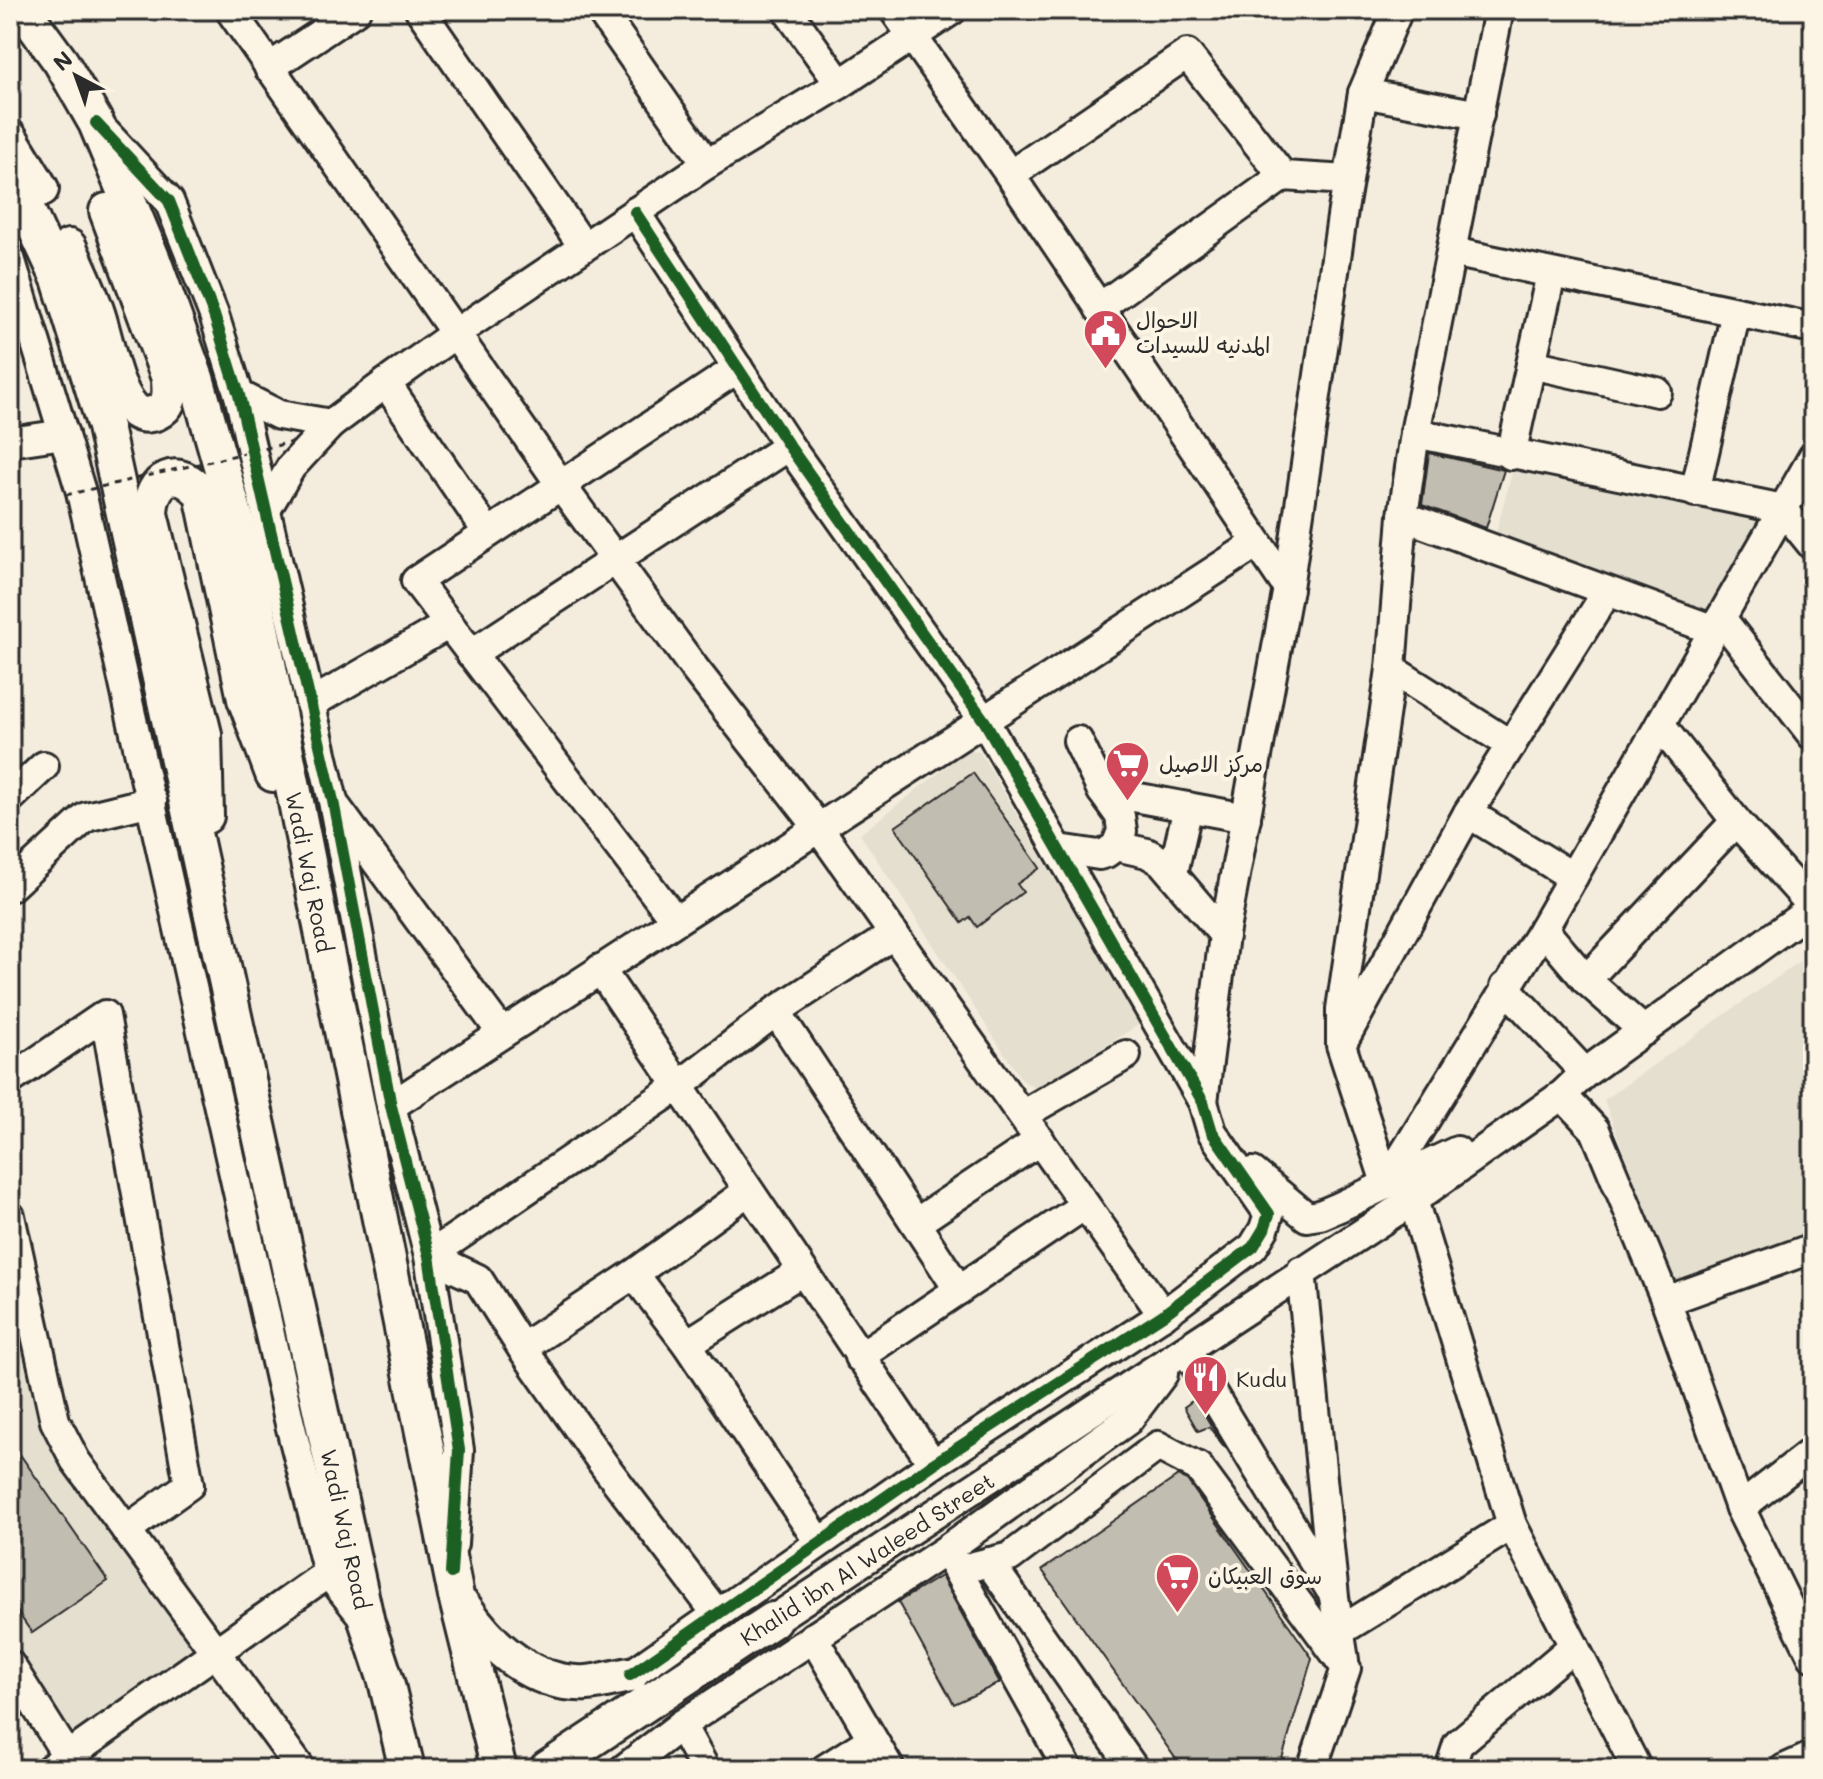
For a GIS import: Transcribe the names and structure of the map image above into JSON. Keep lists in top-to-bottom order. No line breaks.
{"streets":{"main road":["Wadi Waj Road","Khalid ibn Al Waleed Street"]},"places":{"public building":["الاحوال المدنيه للسيدات"],"supermarket":["مركز الاصيل","سوق العبيكان"],"restaurant":["Kudu"]},"north":"top left"}
